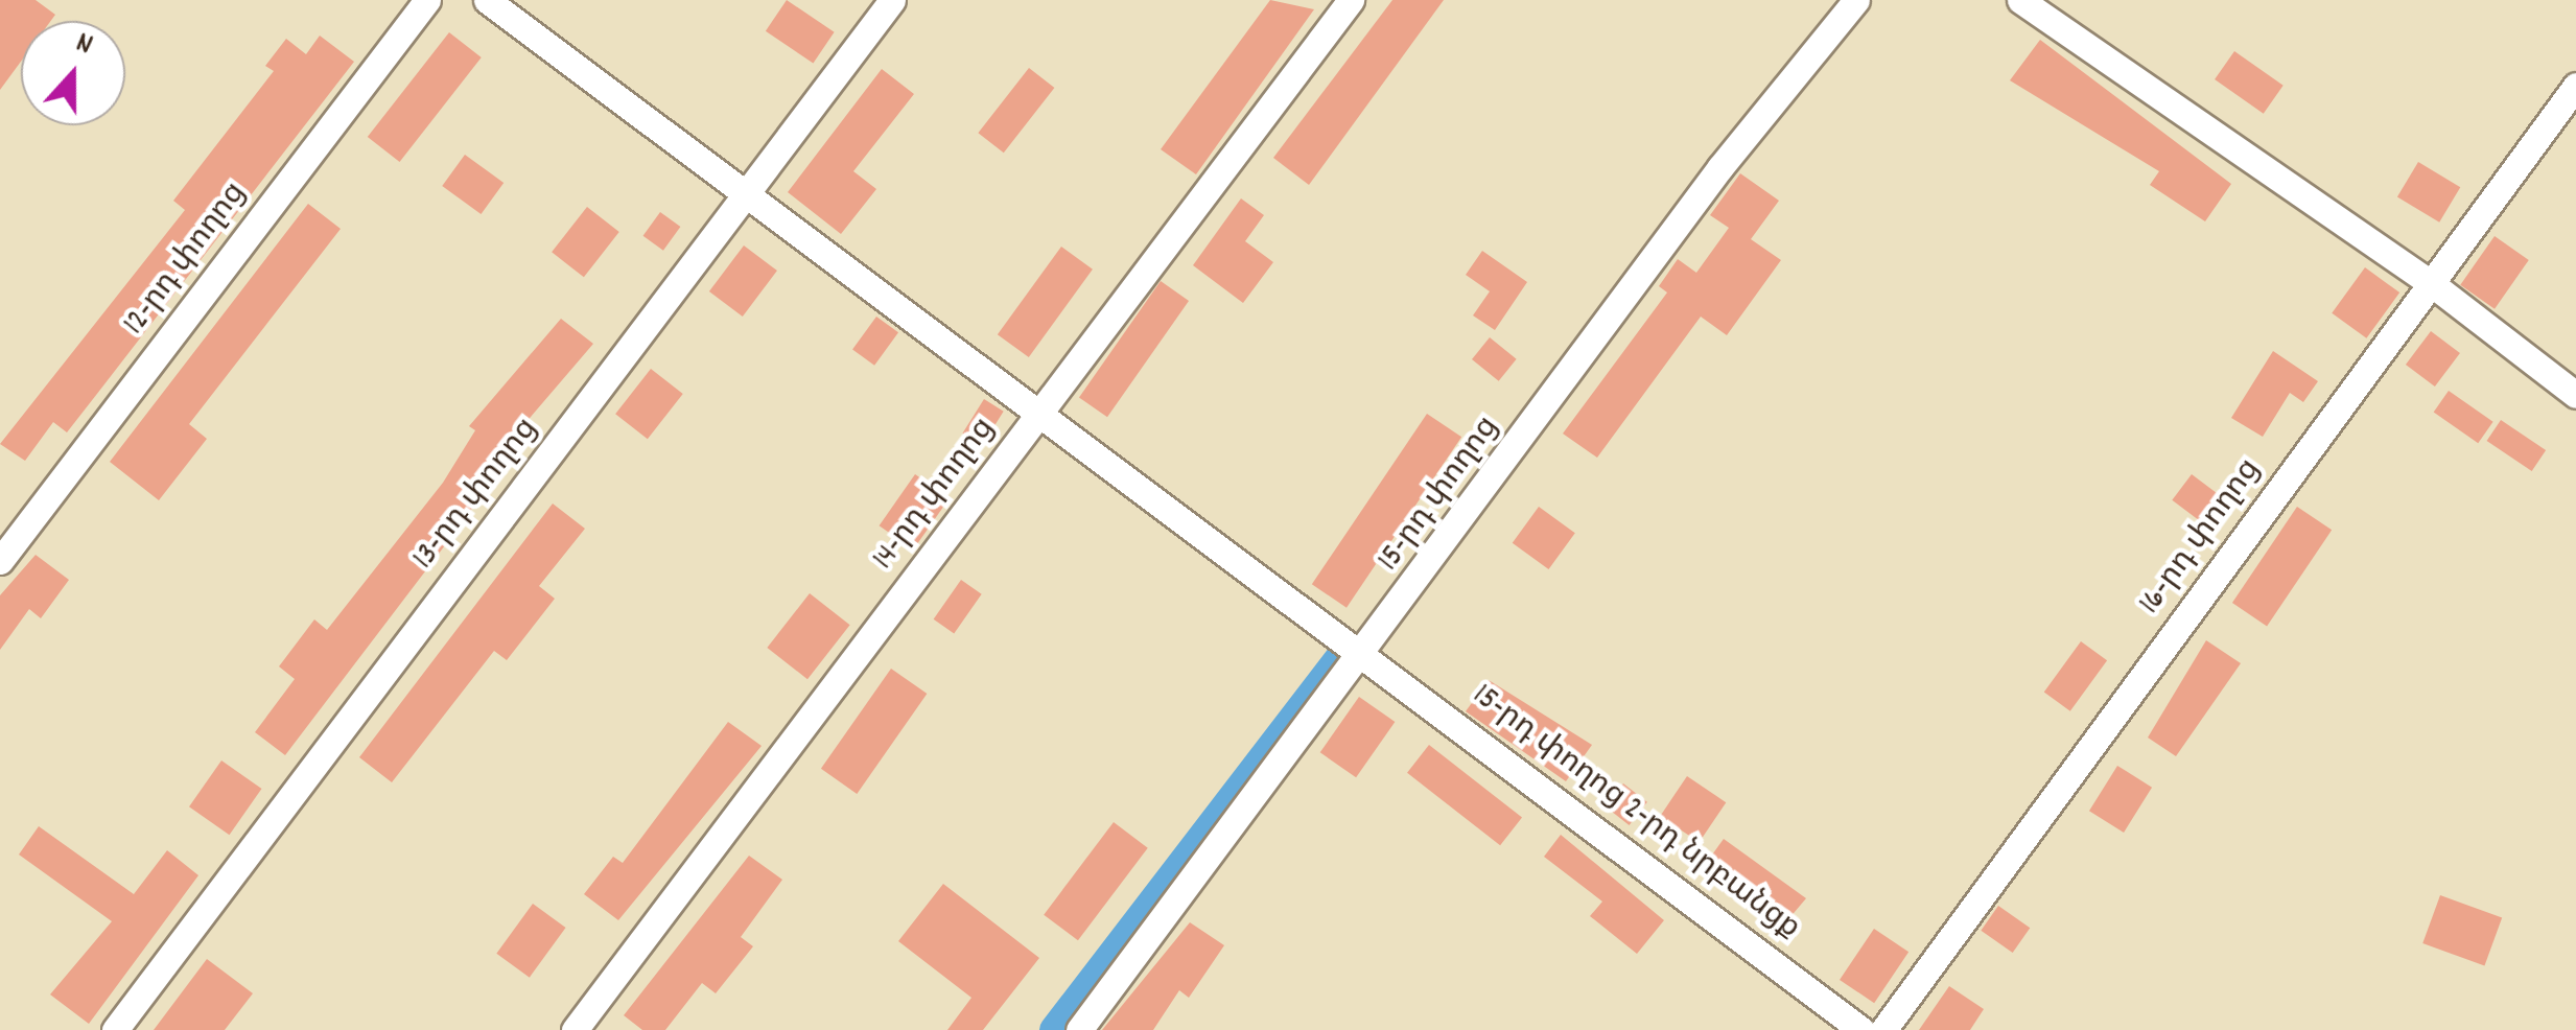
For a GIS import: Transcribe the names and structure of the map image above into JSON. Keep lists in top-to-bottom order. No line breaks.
{"streets":{"street":["12-րդ փողոց","13-րդ փողոց","14-րդ փողոց","15-րդ փողոց","16-րդ փողոց","15-րդ փողոց 2-րդ նրբանցք"]},"crossings":[["13-րդ փողոց","15-րդ փողոց 2-րդ նրբանցք"],["14-րդ փողոց","15-րդ փողոց 2-րդ նրբանցք"],["15-րդ փողոց","15-րդ փողոց 2-րդ նրբանցք"]],"north":"top"}
